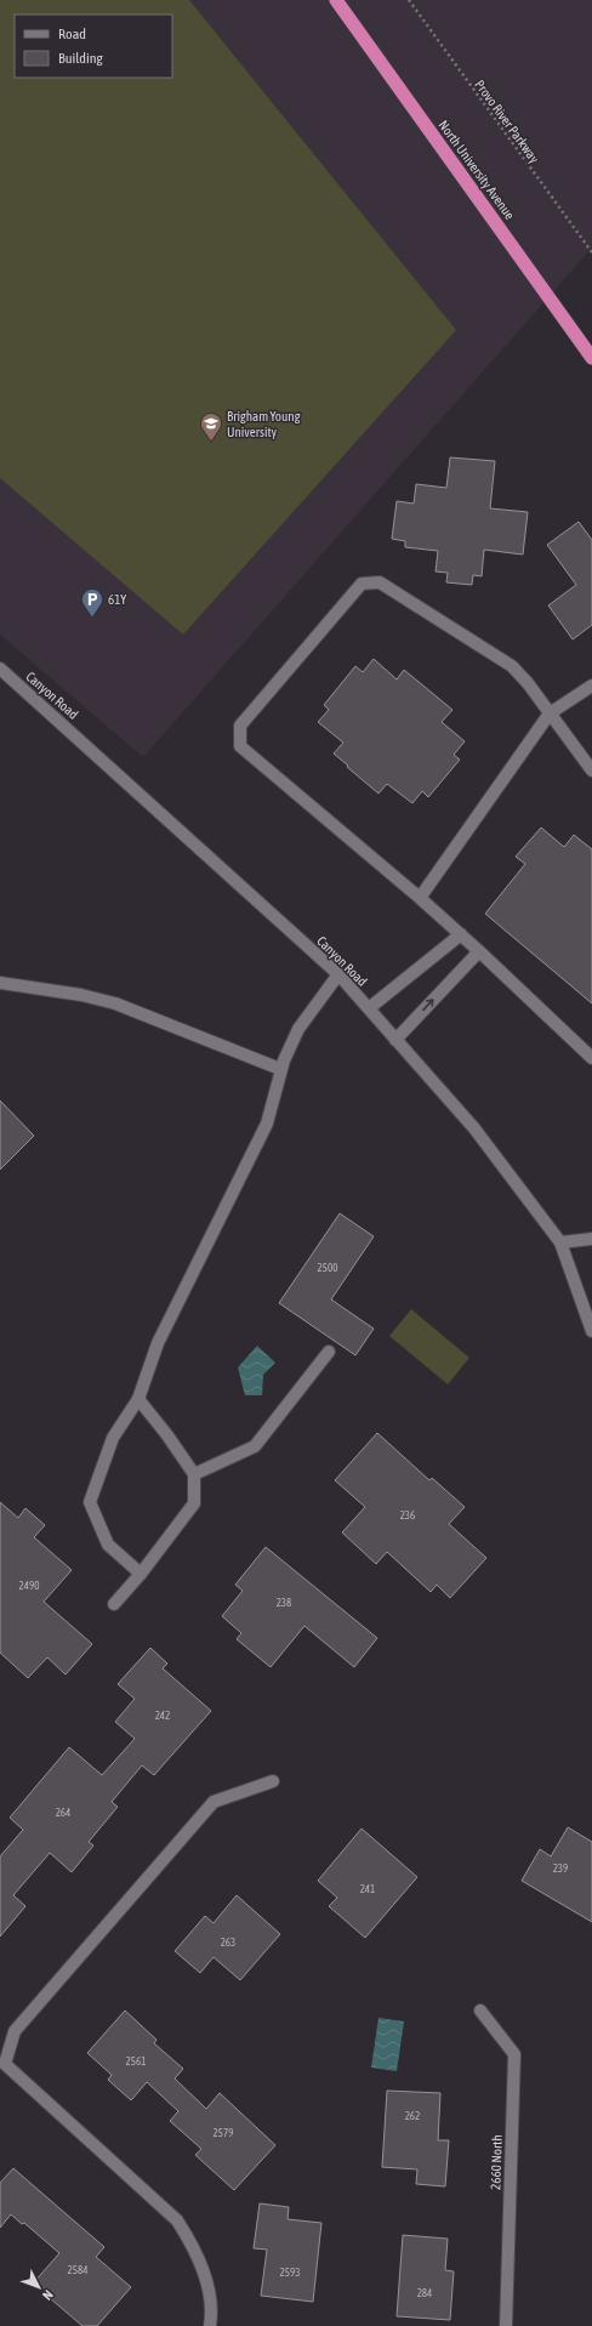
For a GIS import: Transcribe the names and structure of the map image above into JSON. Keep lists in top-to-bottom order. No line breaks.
{"streets":{"highway":["North University Avenue"],"street":["Canyon Road","2660 North"],"path":["Provo River Parkway"]},"places":{"school or university":["Brigham Young University"],"parking":["61Y"]},"house_numbers":["2500","236","2490","238","242","264","239","241","263","2561","262","2579","2584","2593","284"],"legend":["Road","Building"],"north":"bottom right"}
